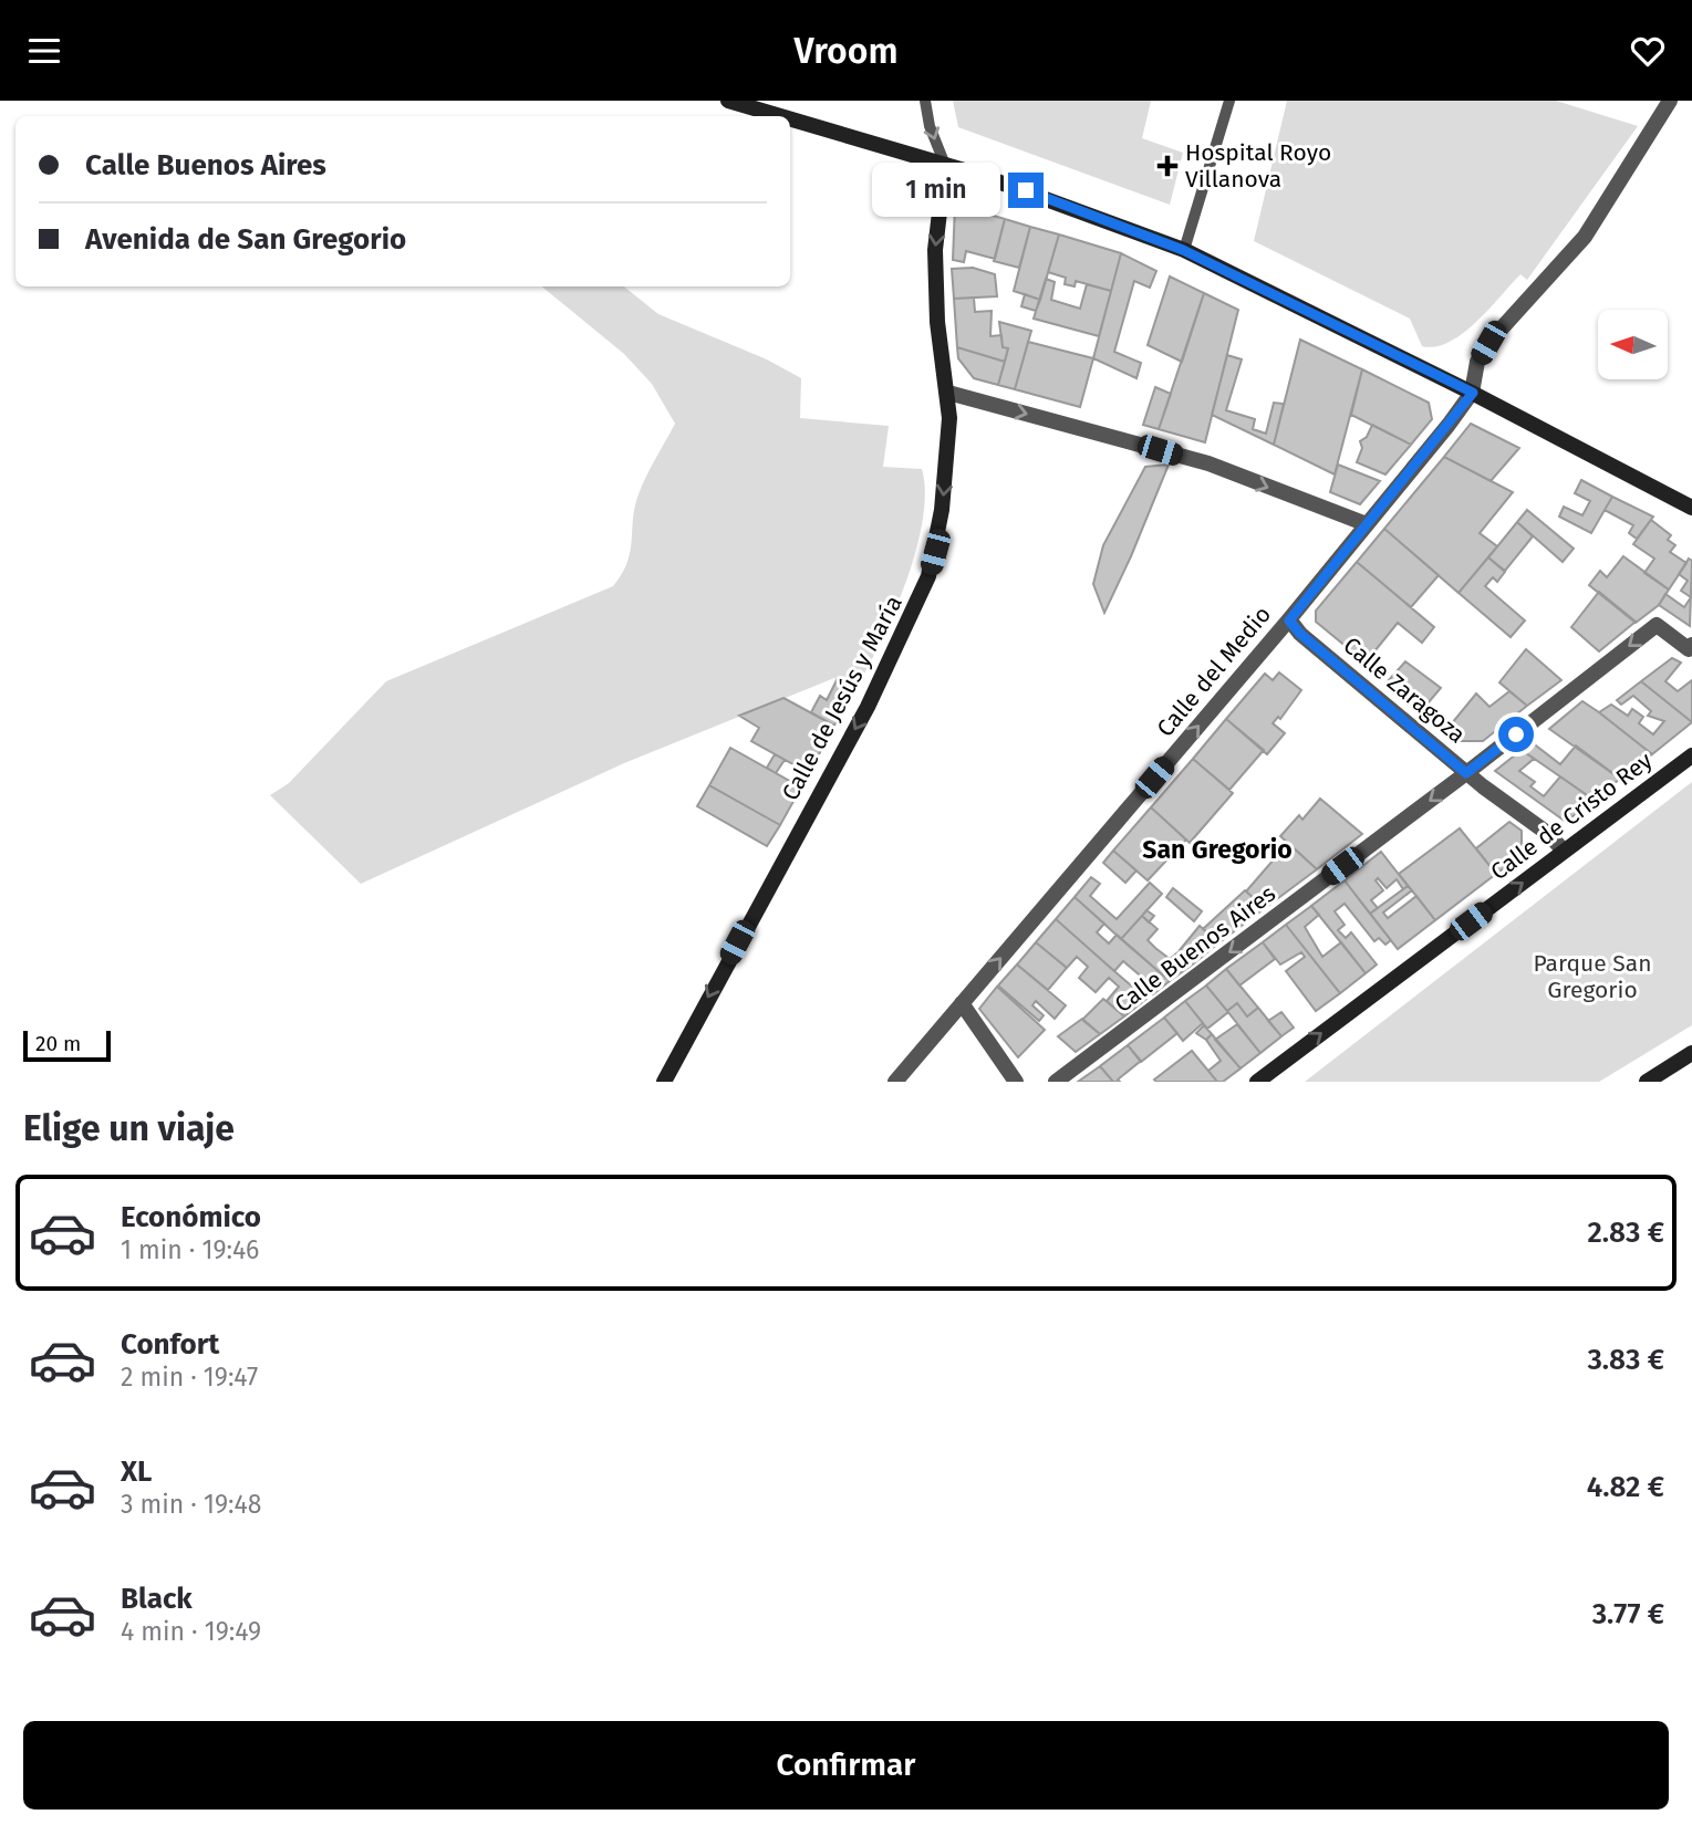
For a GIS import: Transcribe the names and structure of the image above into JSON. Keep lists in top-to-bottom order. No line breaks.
{"streets":{"street":["Calle del Medio","Calle Zaragoza","Calle de Jesús y María","Calle de Cristo Rey","Calle Buenos Aires"]},"crossings":[["Calle del Medio","Calle Zaragoza"],["Calle Zaragoza","Calle de Cristo Rey"],["Calle Zaragoza","Calle Buenos Aires"]],"one_way":["Calle del Medio","Calle de Jesús y María","Calle de Cristo Rey","Calle Buenos Aires"],"districts":["San Gregorio"],"parks":["Parque San Gregorio"],"places":{"health":["Hospital Royo Villanova"]},"scale_bar":"20 m","north":"left","page":{"header":"Vroom","banner":["Calle Buenos Aires","Avenida de San Gregorio"],"bubble":"1 min","scale":"20 m","heading":"Elige un viaje","list":[{"name":"Económico","note":"1 min · 19:46","value":"2.83 €"},{"name":"Confort","note":"2 min · 19:47","value":"3.83 €"},{"name":"XL","note":"3 min · 19:48","value":"4.82 €"},{"name":"Black","note":"4 min · 19:49","value":"3.77 €"}],"buttons":"Confirmar"}}
